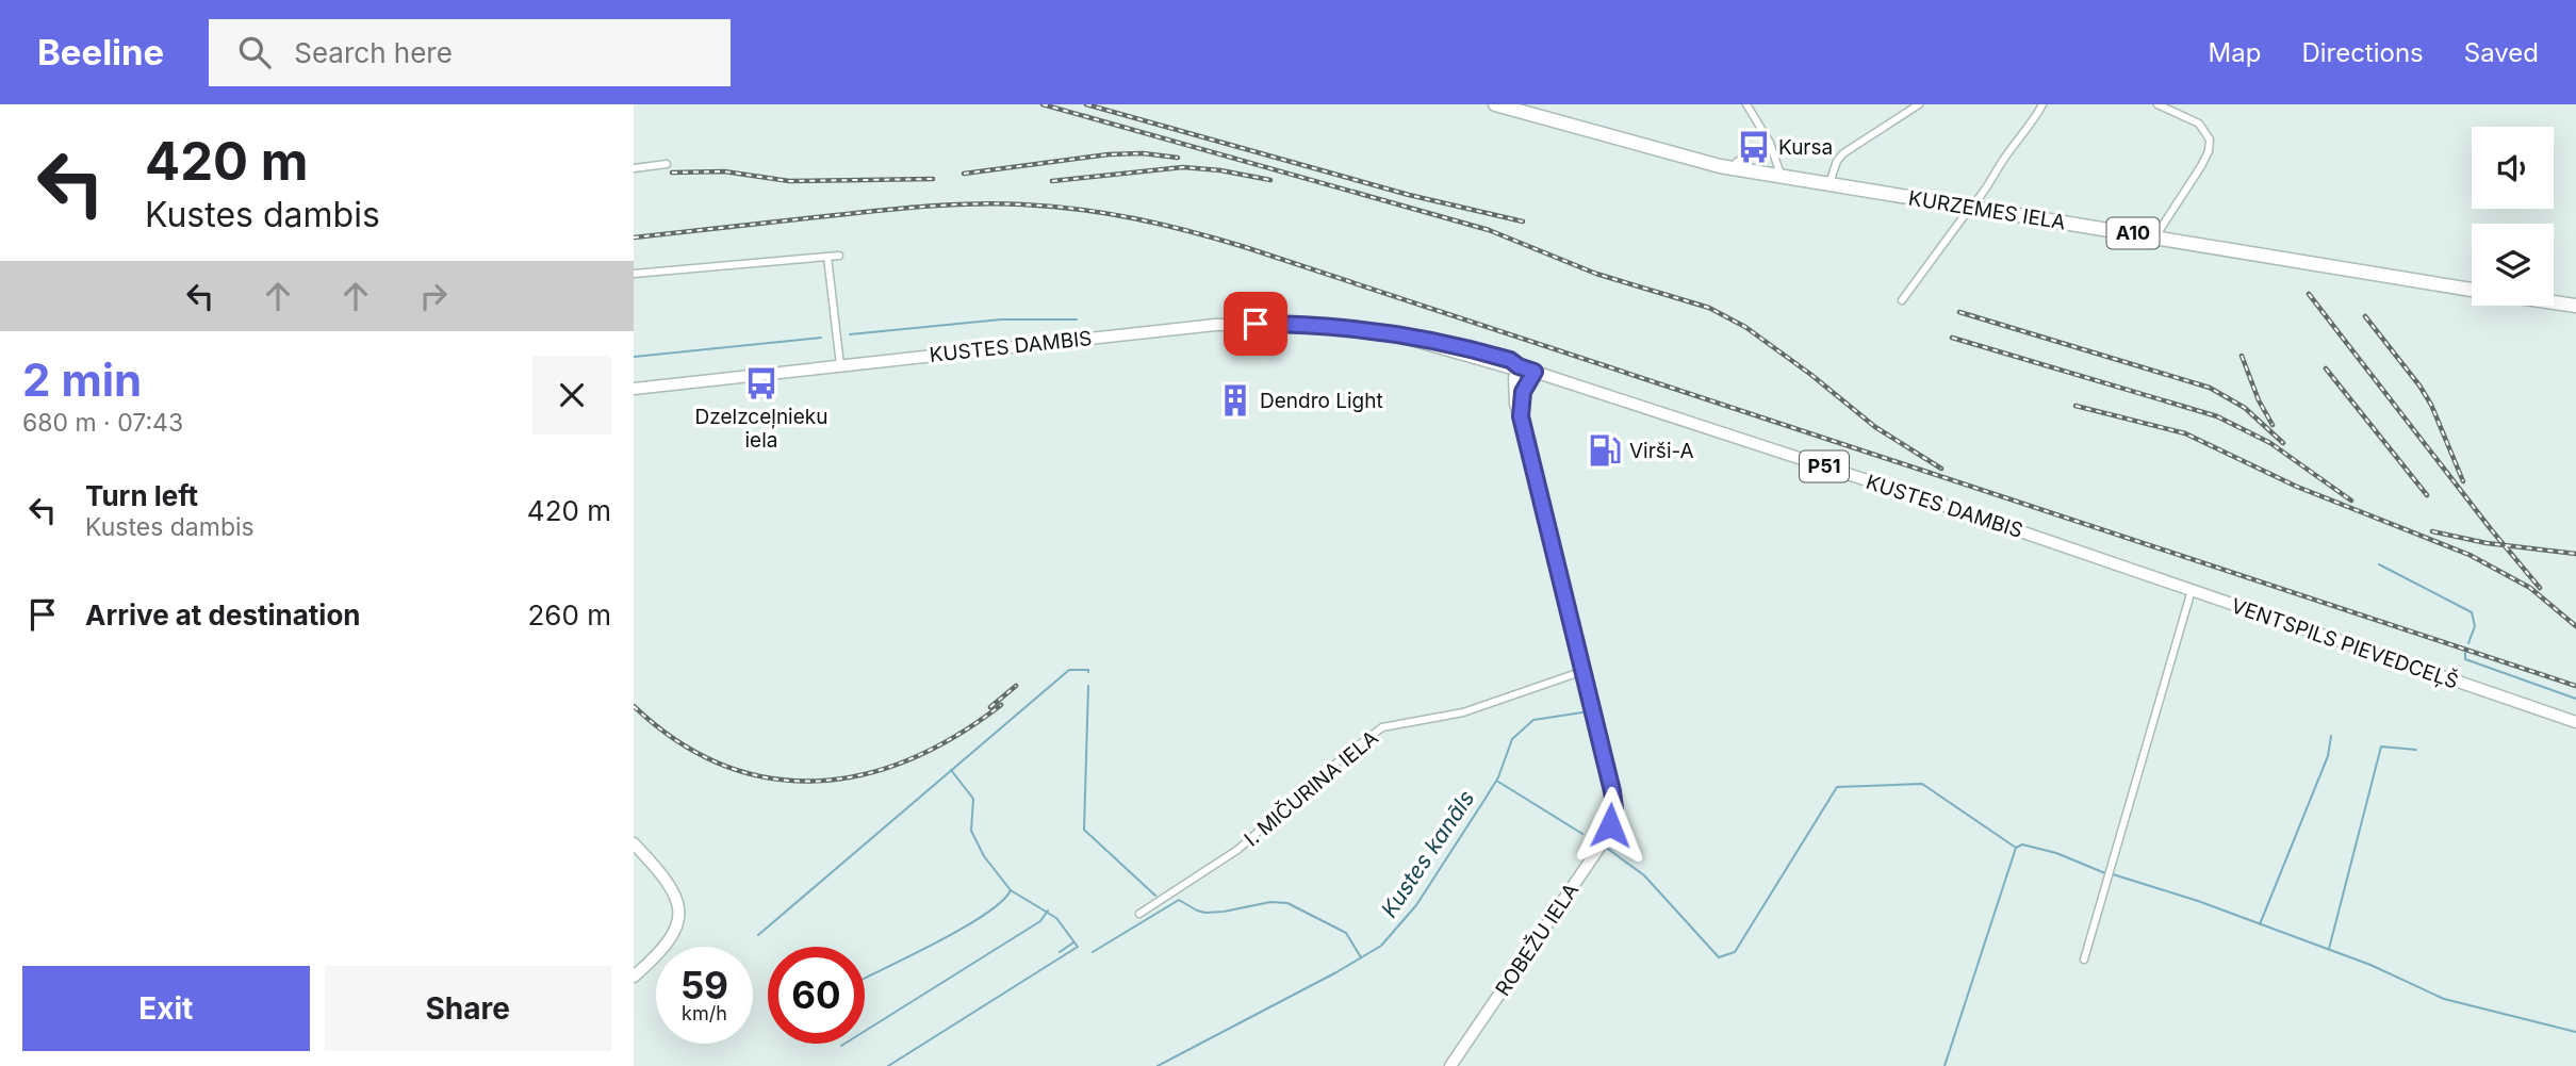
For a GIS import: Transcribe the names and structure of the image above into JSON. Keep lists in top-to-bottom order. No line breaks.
{"streets":{"highway":["KURZEMES IELA","A10"],"main road":["KUSTES DAMBIS","P51","VENTSPILS PIEVEDCEĻŠ","ROBEŽU IELA"],"street":["I. MIČURINA IELA"]},"crossings":[["KUSTES DAMBIS","VENTSPILS PIEVEDCEĻŠ"],["KUSTES DAMBIS","ROBEŽU IELA"],["I. MIČURINA IELA","ROBEŽU IELA"]],"water":["Kustes kanāls"],"places":{"bus stop":["Kursa","Dzelzceļnieku iela"],"building":["Dendro Light"],"fuel station":["Virši-A"]},"page":{"header":"Beeline","search":"Search here","nav":["Map","Directions","Saved"],"turn":["420 m","Kustes dambis"],"heading":["2 min","680 m · 07:43"],"list":[{"name":"Turn left","note":"Kustes dambis","value":"420 m"},{"name":"Arrive at destination","value":"260 m"}],"speed":"59 km/h","limit":"60","buttons":["Exit","Share"]}}
